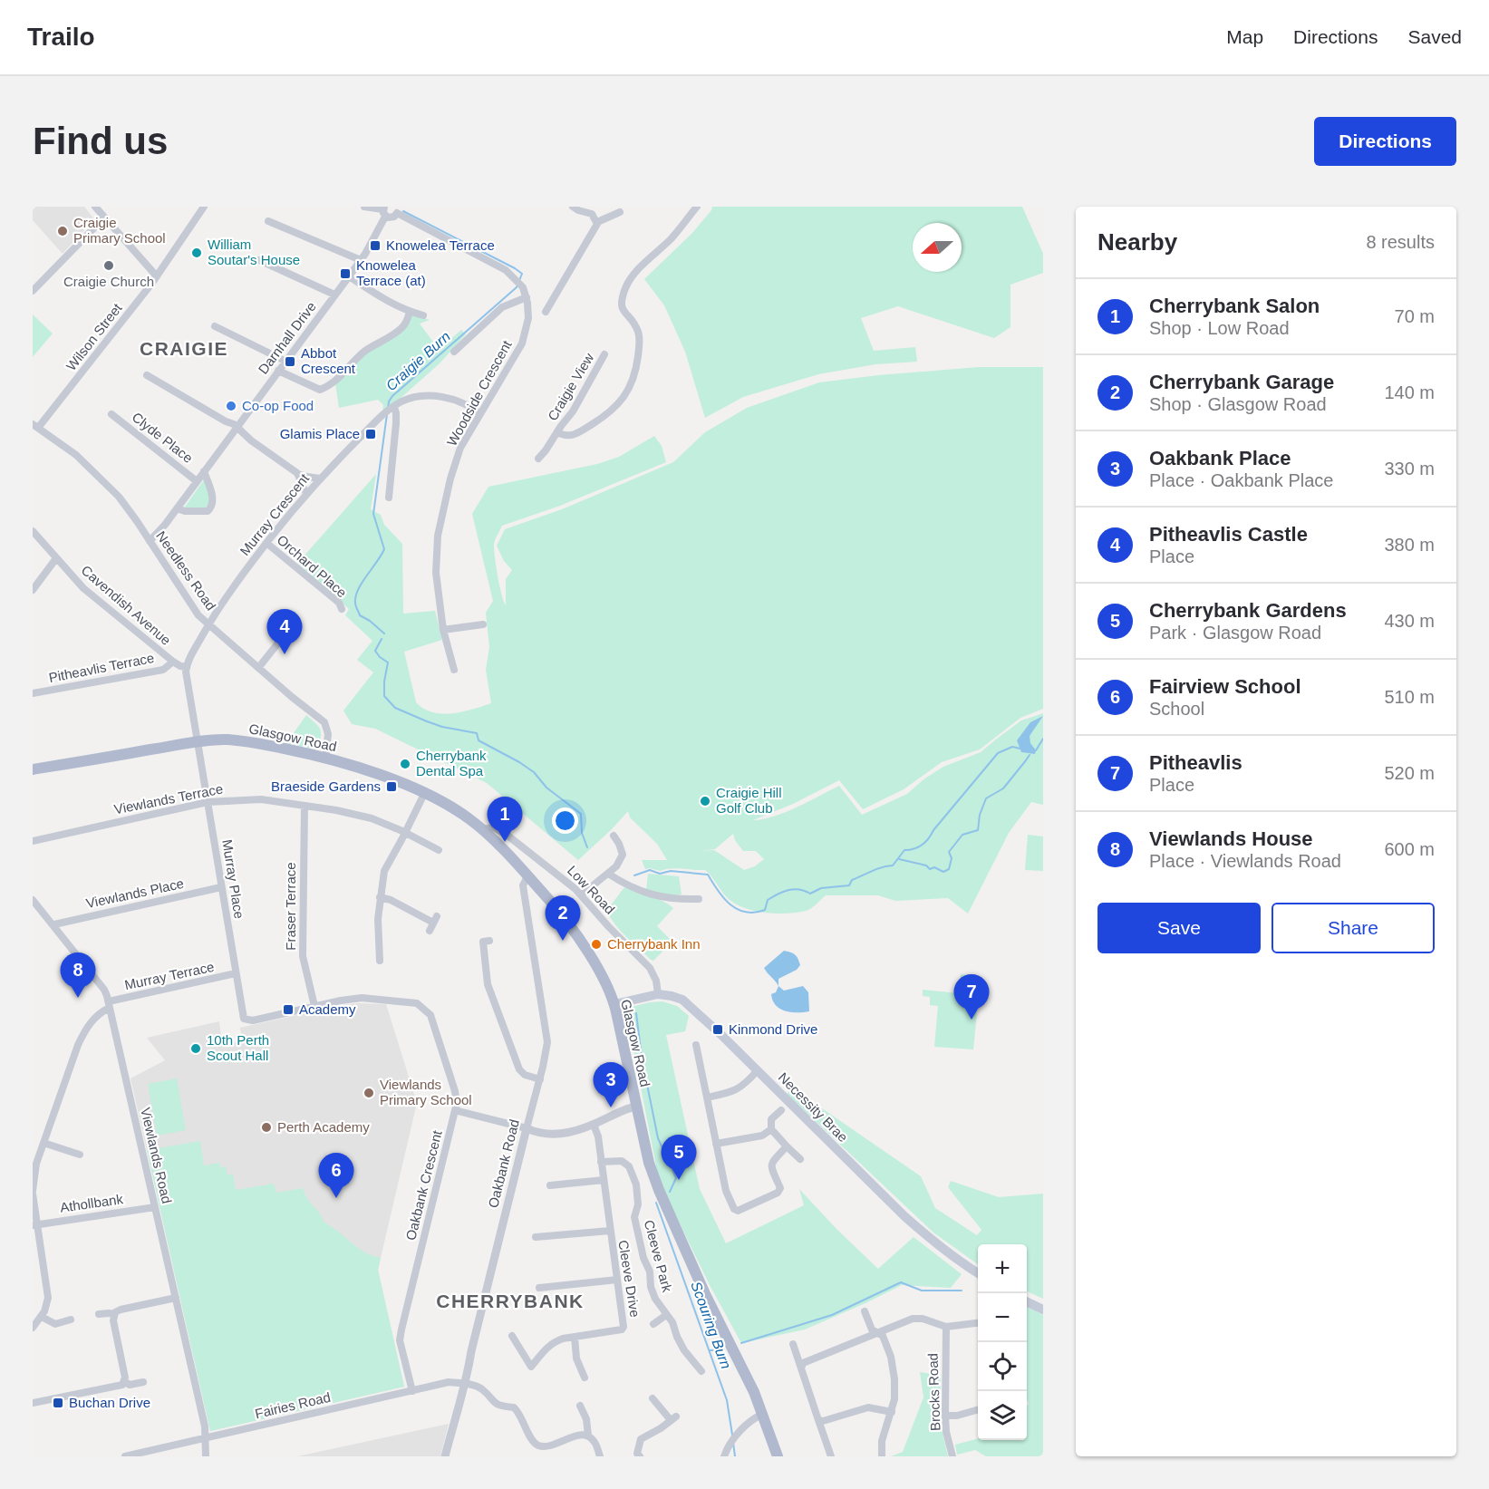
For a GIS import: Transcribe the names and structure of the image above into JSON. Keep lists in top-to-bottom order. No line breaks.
{"streets":{"main road":["Glasgow Road","Necessity Brae"],"street":["Wilson Street","Darnhall Drive","Craigie View","Woodside Crescent","Clyde Place","Murray Crescent","Orchard Place","Needless Road","Cavendish Avenue","Pitheavlis Terrace","Viewlands Terrace","Murray Place","Low Road","Viewlands Place","Fraser Terrace","Murray Terrace","Viewlands Road","Oakbank Road","Oakbank Crescent","Athollbank","Cleeve Park","Cleeve Drive","Brocks Road","Fairies Road"]},"crossings":[["Wilson Street","Needless Road"],["Darnhall Drive","Clyde Place"],["Darnhall Drive","Needless Road"],["Woodside Crescent","Murray Crescent"],["Murray Crescent","Orchard Place"],["Murray Crescent","Needless Road"],["Murray Crescent","Cavendish Avenue"],["Needless Road","Glasgow Road"],["Cavendish Avenue","Pitheavlis Terrace"],["Glasgow Road","Murray Place"],["Glasgow Road","Low Road"],["Glasgow Road","Necessity Brae"],["Glasgow Road","Oakbank Road"],["Viewlands Terrace","Murray Place"],["Viewlands Terrace","Fraser Terrace"],["Murray Place","Viewlands Place"],["Murray Place","Murray Terrace"],["Murray Place","Oakbank Crescent"],["Low Road","Necessity Brae"],["Viewlands Place","Viewlands Road"],["Fraser Terrace","Oakbank Crescent"],["Murray Terrace","Viewlands Road"],["Viewlands Road","Athollbank"],["Viewlands Road","Fairies Road"],["Oakbank Road","Fairies Road"],["Oakbank Crescent","Fairies Road"],["Cleeve Park","Cleeve Drive"]],"districts":["CRAIGIE","CHERRYBANK"],"water":["Craigie Burn","Scouring Burn"],"places":{"other":["Craigie Primary School","William Soutar's House","Craigie Church","Co-op Food","Cherrybank Dental Spa","Craigie Hill Golf Club","Cherrybank Inn","10th Perth Scout Hall","Viewlands Primary School","Perth Academy"],"transit":["Knowelea Terrace","Knowelea Terrace (at)","Abbot Crescent","Glamis Place","Braeside Gardens","Academy","Kinmond Drive","Buchan Drive"]},"north":"left","page":{"header":"Trailo","nav":["Map","Directions","Saved"],"buttons":["Directions",["Save","Share"]],"title":"Find us","heading":["Nearby","8 results"],"list":[{"mark":"1","name":"Cherrybank Salon","note":"Shop · Low Road","value":"70 m"},{"mark":"2","name":"Cherrybank Garage","note":"Shop · Glasgow Road","value":"140 m"},{"mark":"3","name":"Oakbank Place","note":"Place · Oakbank Place","value":"330 m"},{"mark":"4","name":"Pitheavlis Castle","note":"Place","value":"380 m"},{"mark":"5","name":"Cherrybank Gardens","note":"Park · Glasgow Road","value":"430 m"},{"mark":"6","name":"Fairview School","note":"School","value":"510 m"},{"mark":"7","name":"Pitheavlis","note":"Place","value":"520 m"},{"mark":"8","name":"Viewlands House","note":"Place · Viewlands Road","value":"600 m"}],"pins":["4","1","2","8","7","3","5","6"],"map_buttons":["+","−"]}}
